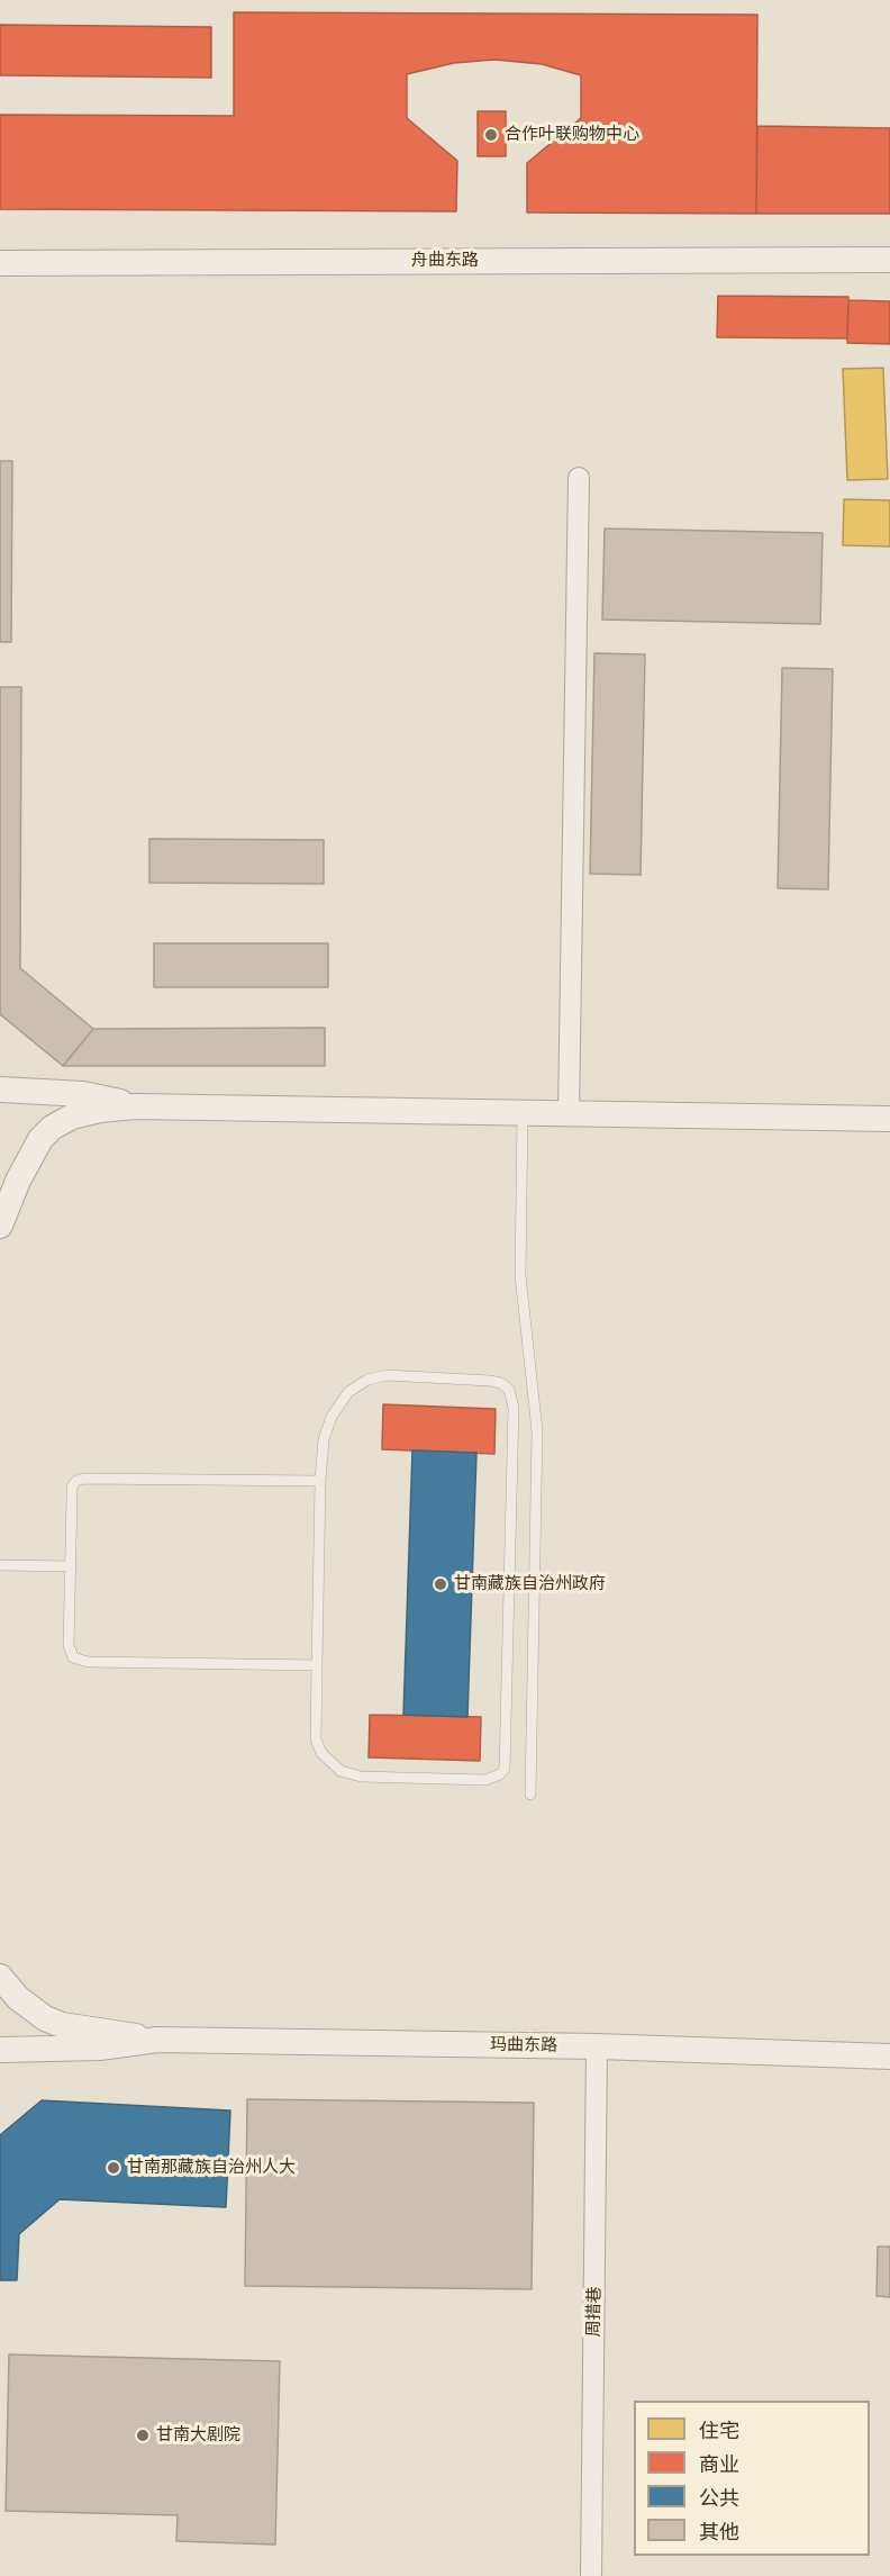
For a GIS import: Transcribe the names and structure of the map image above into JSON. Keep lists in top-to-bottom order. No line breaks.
{"streets":{"street":["舟曲东路","玛曲东路","周措巷"]},"crossings":[["玛曲东路","周措巷"]],"places":["合作叶联购物中心","甘南藏族自治州政府","甘南那藏族自治州人大","甘南大剧院"],"legend":["住宅","商业","公共","其他"]}
